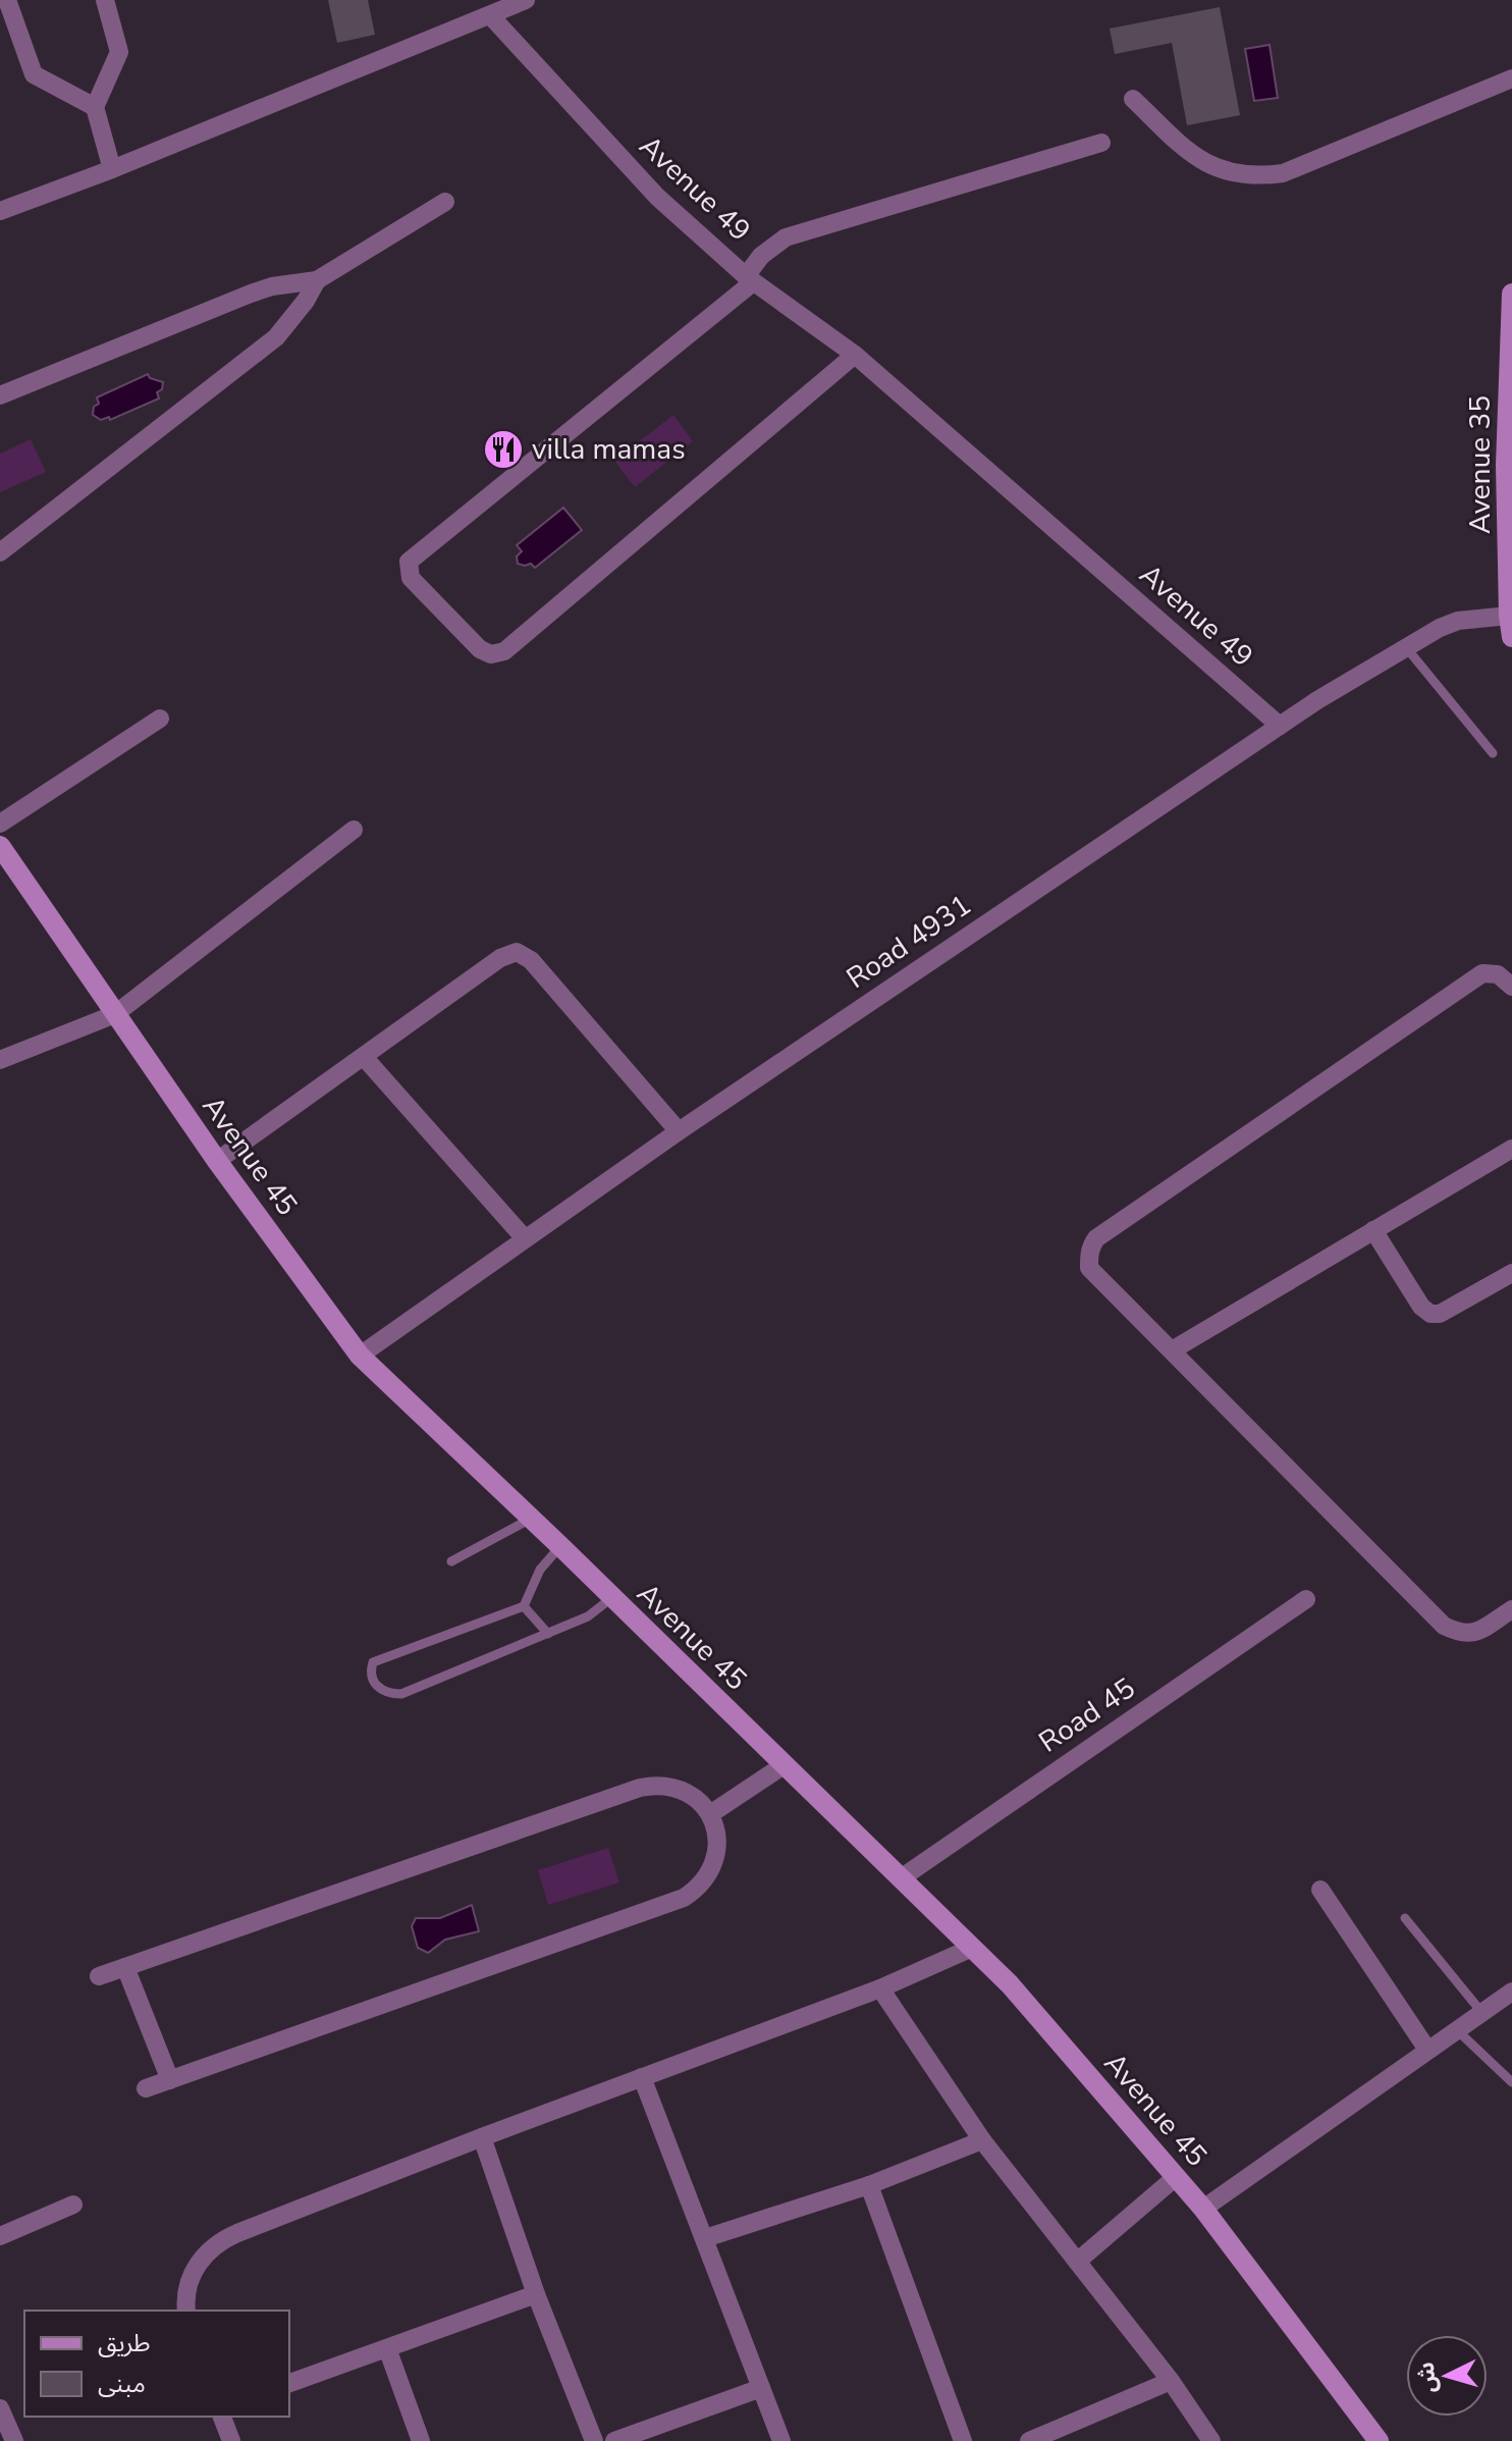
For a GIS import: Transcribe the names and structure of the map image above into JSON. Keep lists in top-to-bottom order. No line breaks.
{"streets":{"street":["Avenue 49","Avenue 35","Road 4931","Avenue 45","Road 45"]},"crossings":[["Avenue 49","Road 4931"],["Avenue 35","Road 4931"],["Road 4931","Avenue 45"],["Avenue 45","Road 45"]],"places":{"restaurant":["villa mamas"]},"legend":["طريق","مبنى"],"north":"left"}
